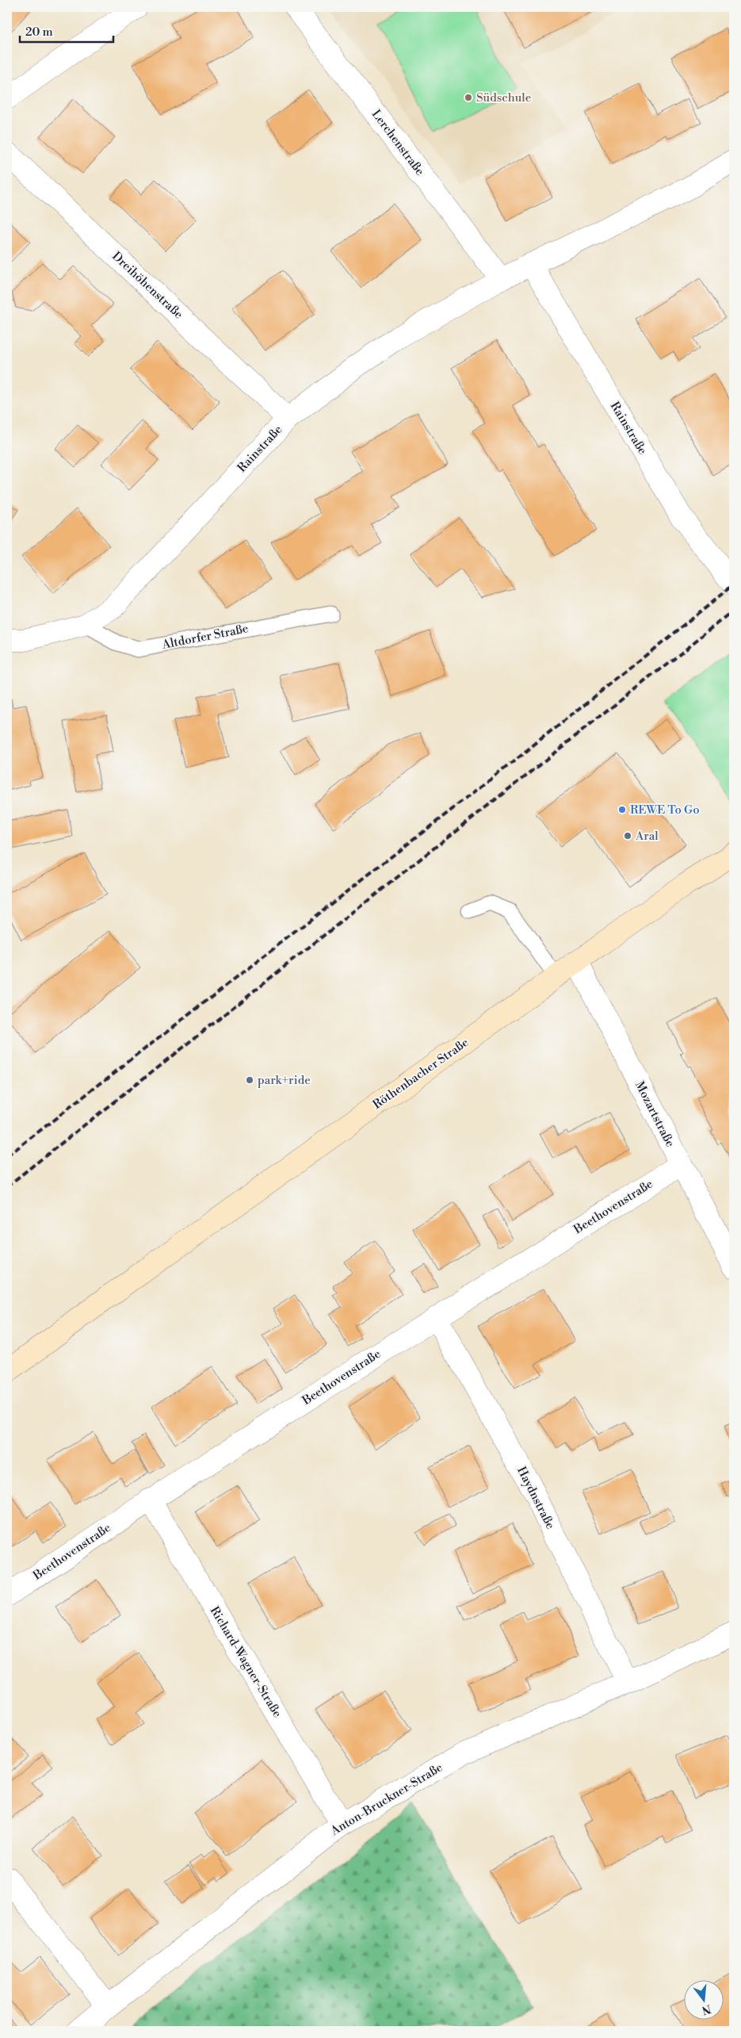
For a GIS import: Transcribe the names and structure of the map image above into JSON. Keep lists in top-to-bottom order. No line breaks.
{"streets":{"main road":["Röthenbacher Straße"],"street":["Lerchenstraße","Dreihöhenstraße","Rainstraße","Mozartstraße","Beethovenstraße","Haydnstraße","Richard-Wagner-Straße","Anton-Bruckner-Straße"],"lane":["Altdorfer Straße"]},"crossings":[["Lerchenstraße","Rainstraße"],["Dreihöhenstraße","Rainstraße"],["Rainstraße","Altdorfer Straße"],["Röthenbacher Straße","Mozartstraße"],["Mozartstraße","Beethovenstraße"],["Beethovenstraße","Haydnstraße"],["Beethovenstraße","Richard-Wagner-Straße"],["Haydnstraße","Anton-Bruckner-Straße"],["Richard-Wagner-Straße","Anton-Bruckner-Straße"]],"places":["Südschule","REWE To Go","Aral","park+ride"],"scale_bar":"20 m","north":"bottom"}
